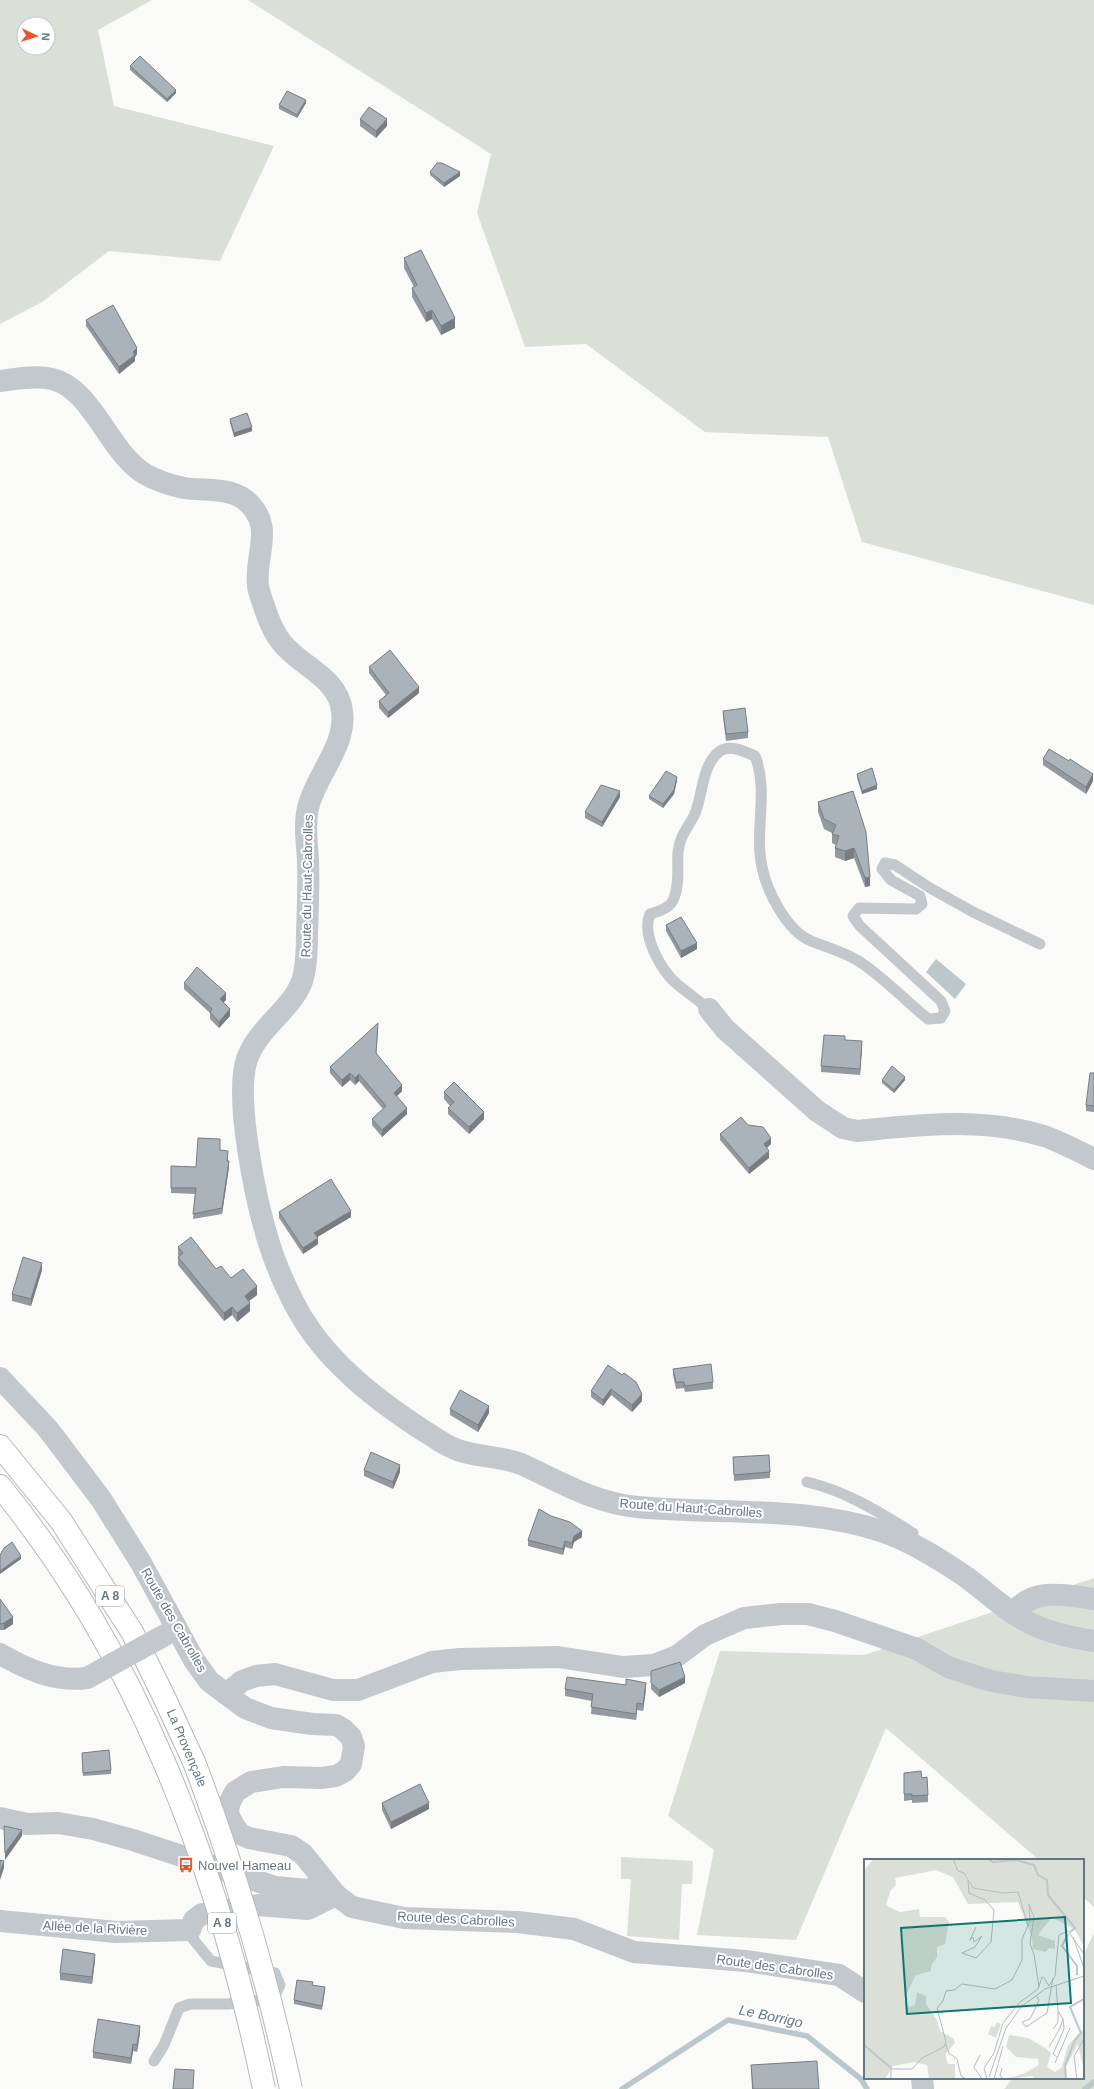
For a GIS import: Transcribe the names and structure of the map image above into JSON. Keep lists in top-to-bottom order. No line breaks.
{"streets":{"highway":["A 8","La Provençale"],"street":["Route du Haut-Cabrolles","Route des Cabrolles","Allée de la Rivière"]},"water":["Le Borrigo"],"places":{"bus stop":["Nouvel Hameau"]},"north":"right"}
